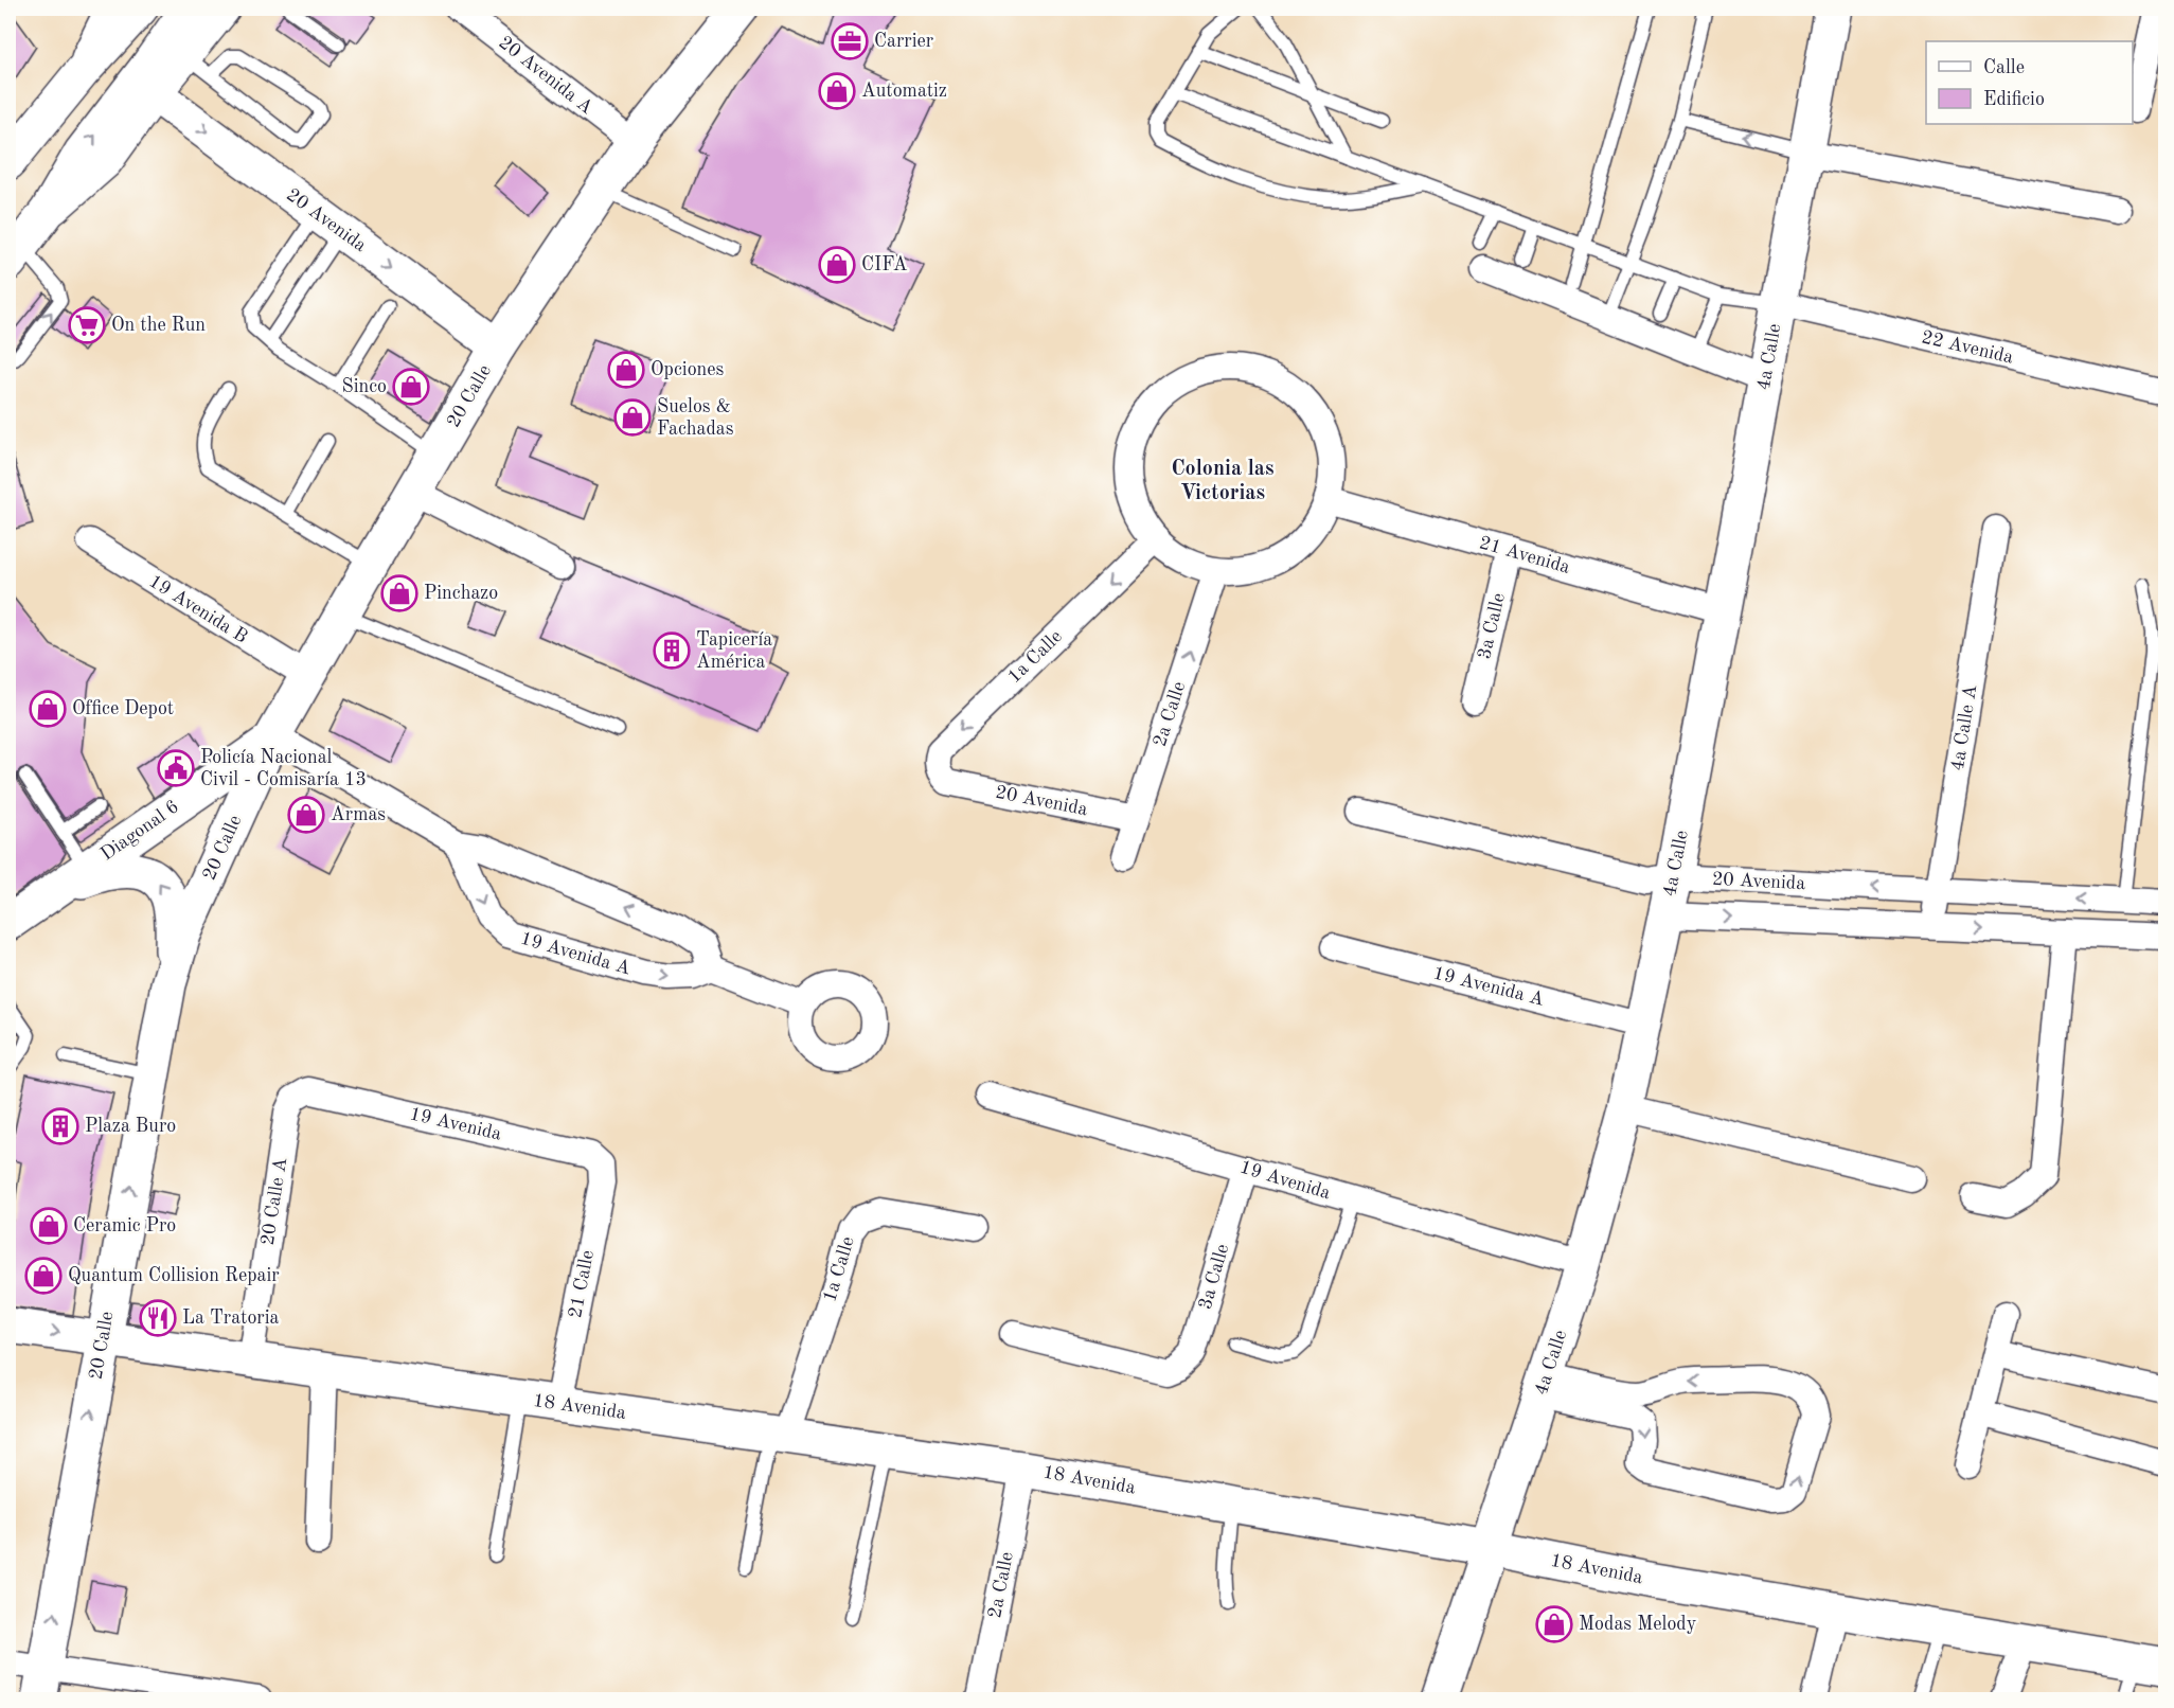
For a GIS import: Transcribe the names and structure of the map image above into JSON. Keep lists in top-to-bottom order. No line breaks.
{"streets":{"main road":["20 Avenida","4a Calle","20 Calle","Diagonal 6","18 Avenida"],"street":["20 Avenida A","22 Avenida","21 Avenida","19 Avenida B","3a Calle","1a Calle","2a Calle","4a Calle A","19 Avenida A","19 Avenida","20 Calle A","21 Calle"]},"crossings":[["20 Avenida A","20 Calle"],["20 Avenida","4a Calle"],["20 Avenida","20 Calle"],["20 Avenida","1a Calle"],["20 Avenida","2a Calle"],["20 Avenida","4a Calle A"],["22 Avenida","4a Calle"],["4a Calle","21 Avenida"],["4a Calle","19 Avenida A"],["4a Calle","19 Avenida"],["4a Calle","18 Avenida"],["20 Calle","19 Avenida B"],["20 Calle","Diagonal 6"],["20 Calle","18 Avenida"],["21 Avenida","3a Calle"],["21 Avenida","1a Calle"],["21 Avenida","2a Calle"],["3a Calle","19 Avenida"],["1a Calle","2a Calle"],["1a Calle","18 Avenida"],["2a Calle","18 Avenida"],["19 Avenida","20 Calle A"],["19 Avenida","21 Calle"],["20 Calle A","18 Avenida"],["21 Calle","18 Avenida"]],"one_way":["1a Calle","2a Calle"],"districts":["Colonia las Victorias"],"places":{"office":["Carrier"],"shop":["Automatiz","CIFA","Opciones","Sinco","Suelos & Fachadas","Pinchazo","Office Depot","Armas","Ceramic Pro","Quantum Collision Repair","Modas Melody"],"supermarket":["On the Run"],"building":["Tapicería América","Plaza Buro"],"public building":["Policía Nacional Civil - Comisaría 13"],"restaurant":["La Tratoria"]},"legend":["Calle","Edificio"]}
